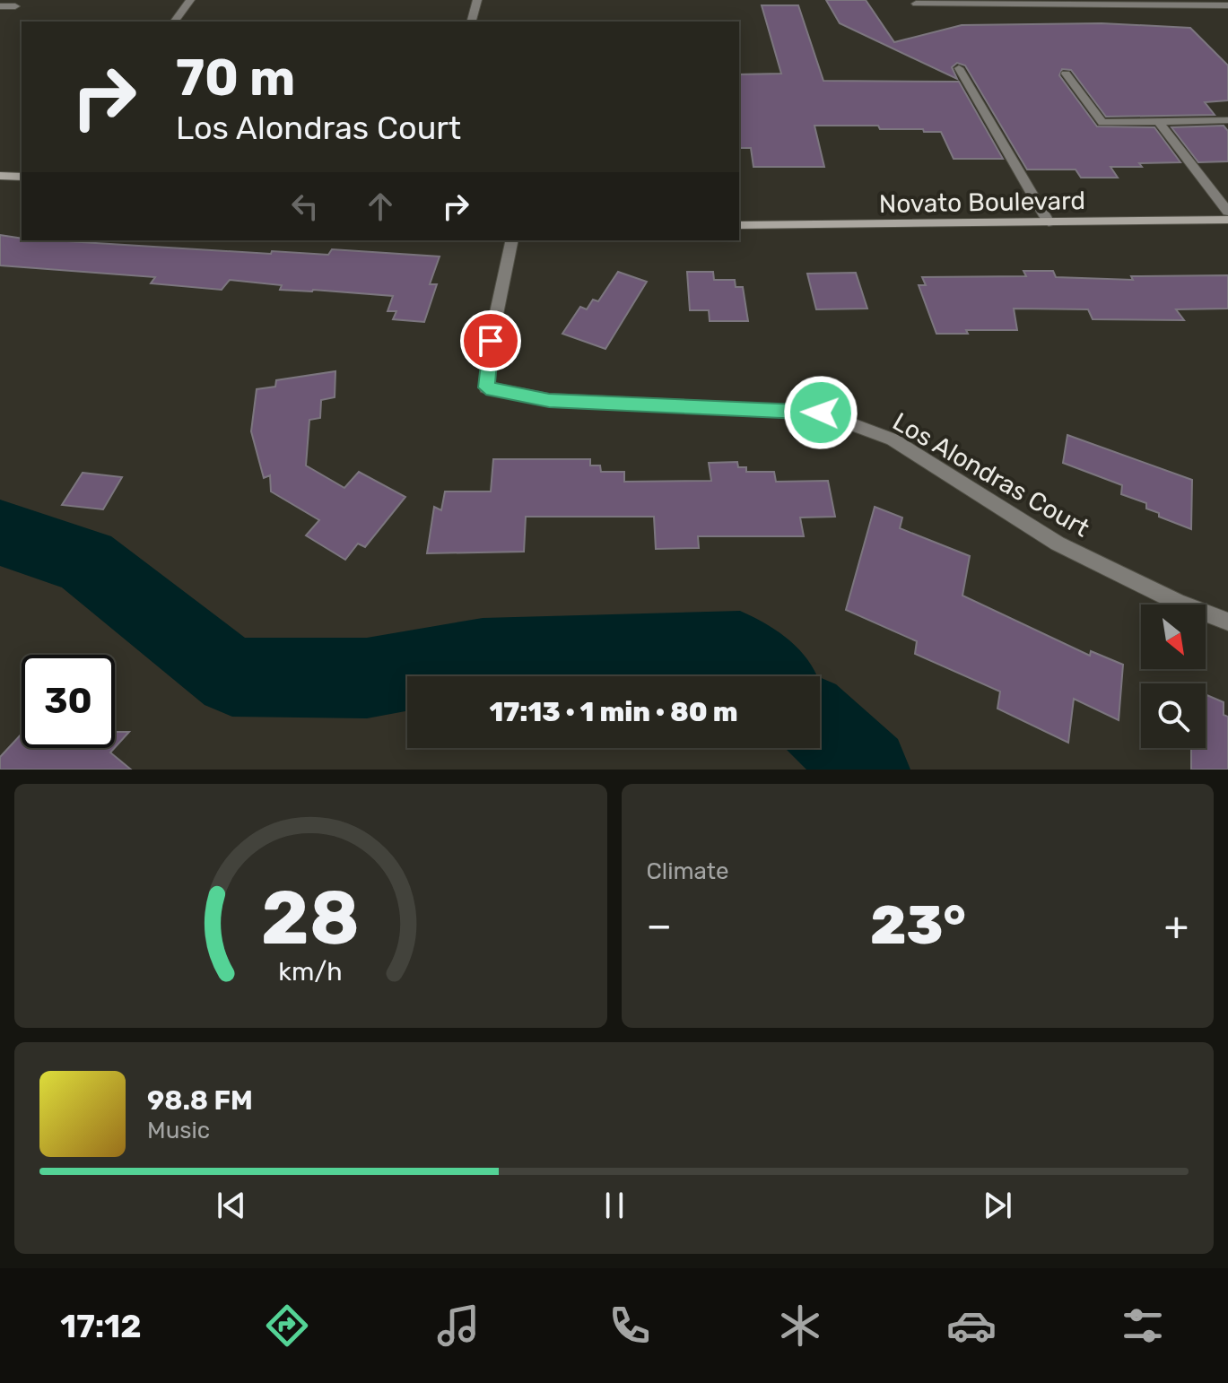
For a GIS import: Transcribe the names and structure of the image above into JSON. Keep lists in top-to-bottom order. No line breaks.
{"streets":{"main road":["Novato Boulevard"],"street":["Los Alondras Court"]},"north":"bottom right","page":{"turn":["70 m","Los Alondras Court"],"limit":"30","trip":"17:13 · 1 min · 80 m","tile":"Climate","heat":["−","23°","+"],"song":["98.8 FM","Music"],"tabs":"17:12","gauge":["28","km/h"]}}
